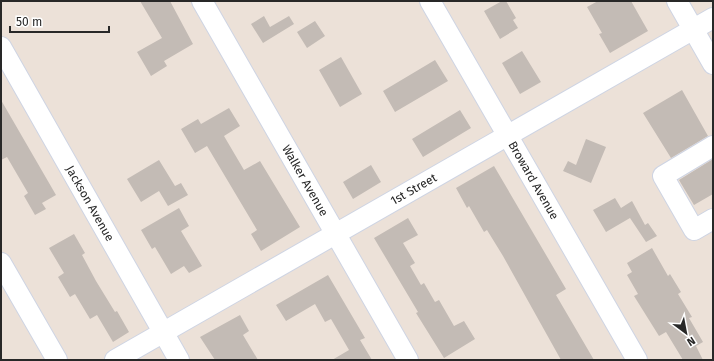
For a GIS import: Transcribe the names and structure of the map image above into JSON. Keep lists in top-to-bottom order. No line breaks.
{"streets":{"street":["Walker Avenue","Broward Avenue","1st Street","Jackson Avenue"]},"crossings":[["Walker Avenue","1st Street"],["Broward Avenue","1st Street"],["1st Street","Jackson Avenue"]],"scale_bar":"50 m","north":"bottom right"}
